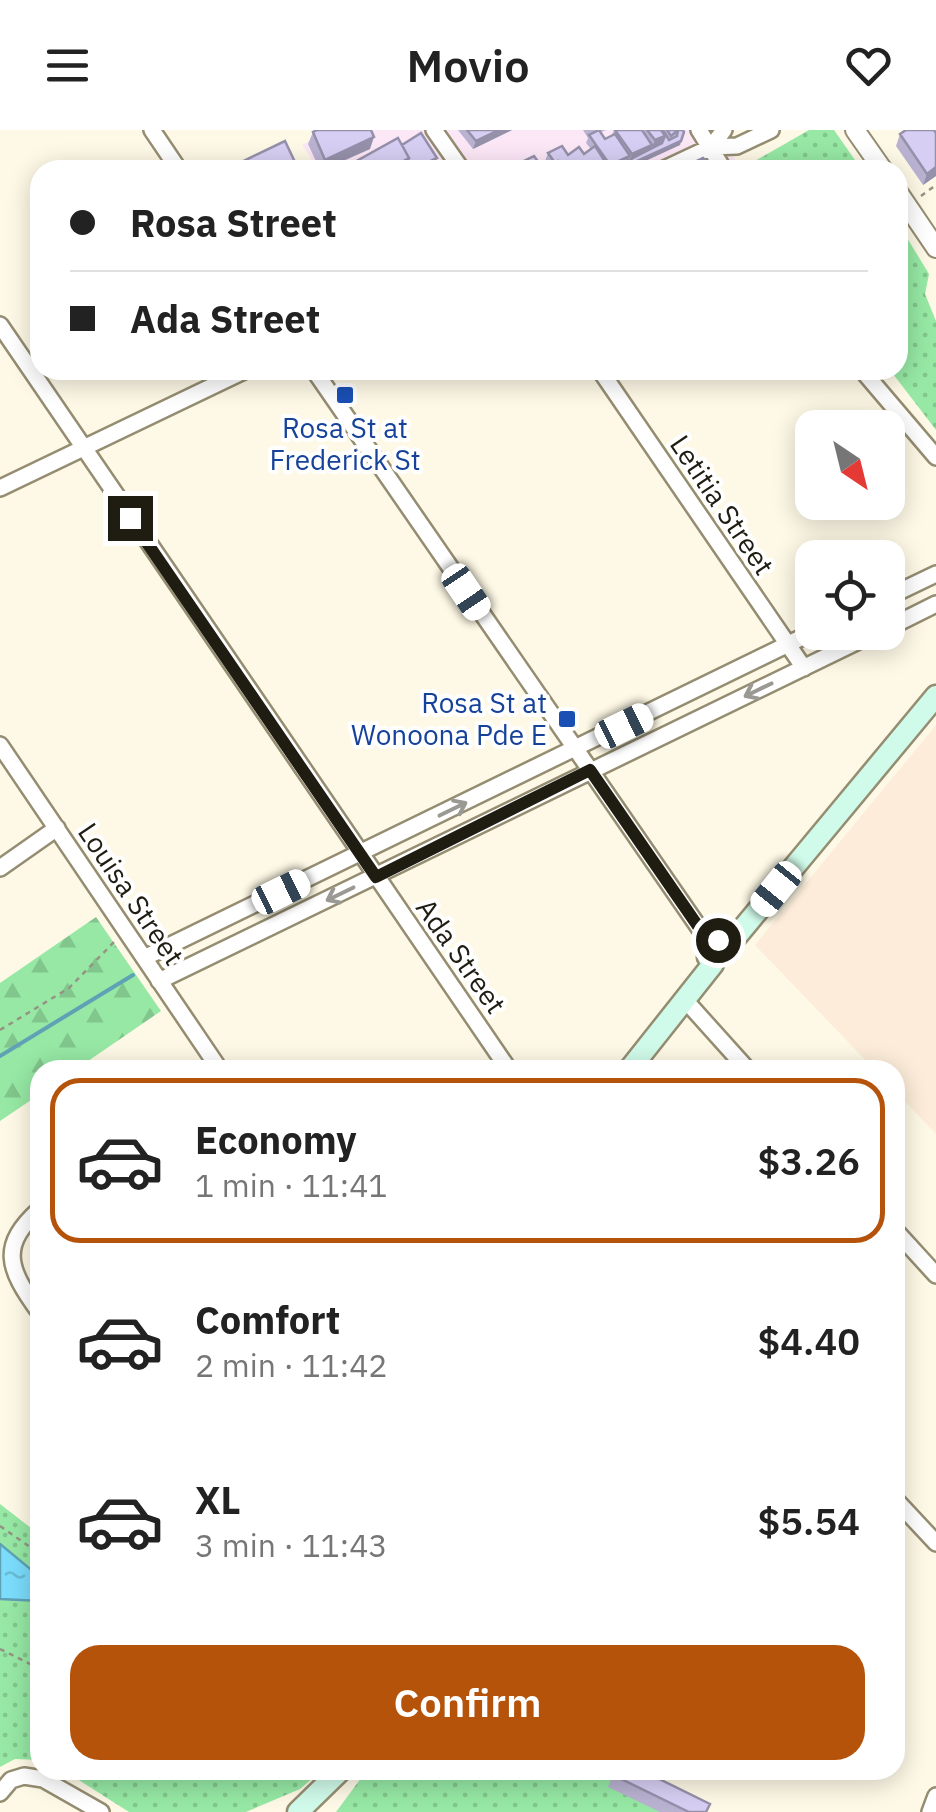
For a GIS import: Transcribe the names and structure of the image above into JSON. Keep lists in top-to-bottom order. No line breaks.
{"streets":{"street":["Letitia Street","Louisa Street","Ada Street"]},"places":{"transit":["Rosa St at Frederick St","Rosa St at Wonoona Pde E"]},"north":"bottom right","page":{"header":"Movio","banner":["Rosa Street","Ada Street"],"list":[{"name":"Economy","note":"1 min · 11:41","value":"$3.26"},{"name":"Comfort","note":"2 min · 11:42","value":"$4.40"},{"name":"XL","note":"3 min · 11:43","value":"$5.54"}],"buttons":"Confirm"}}
